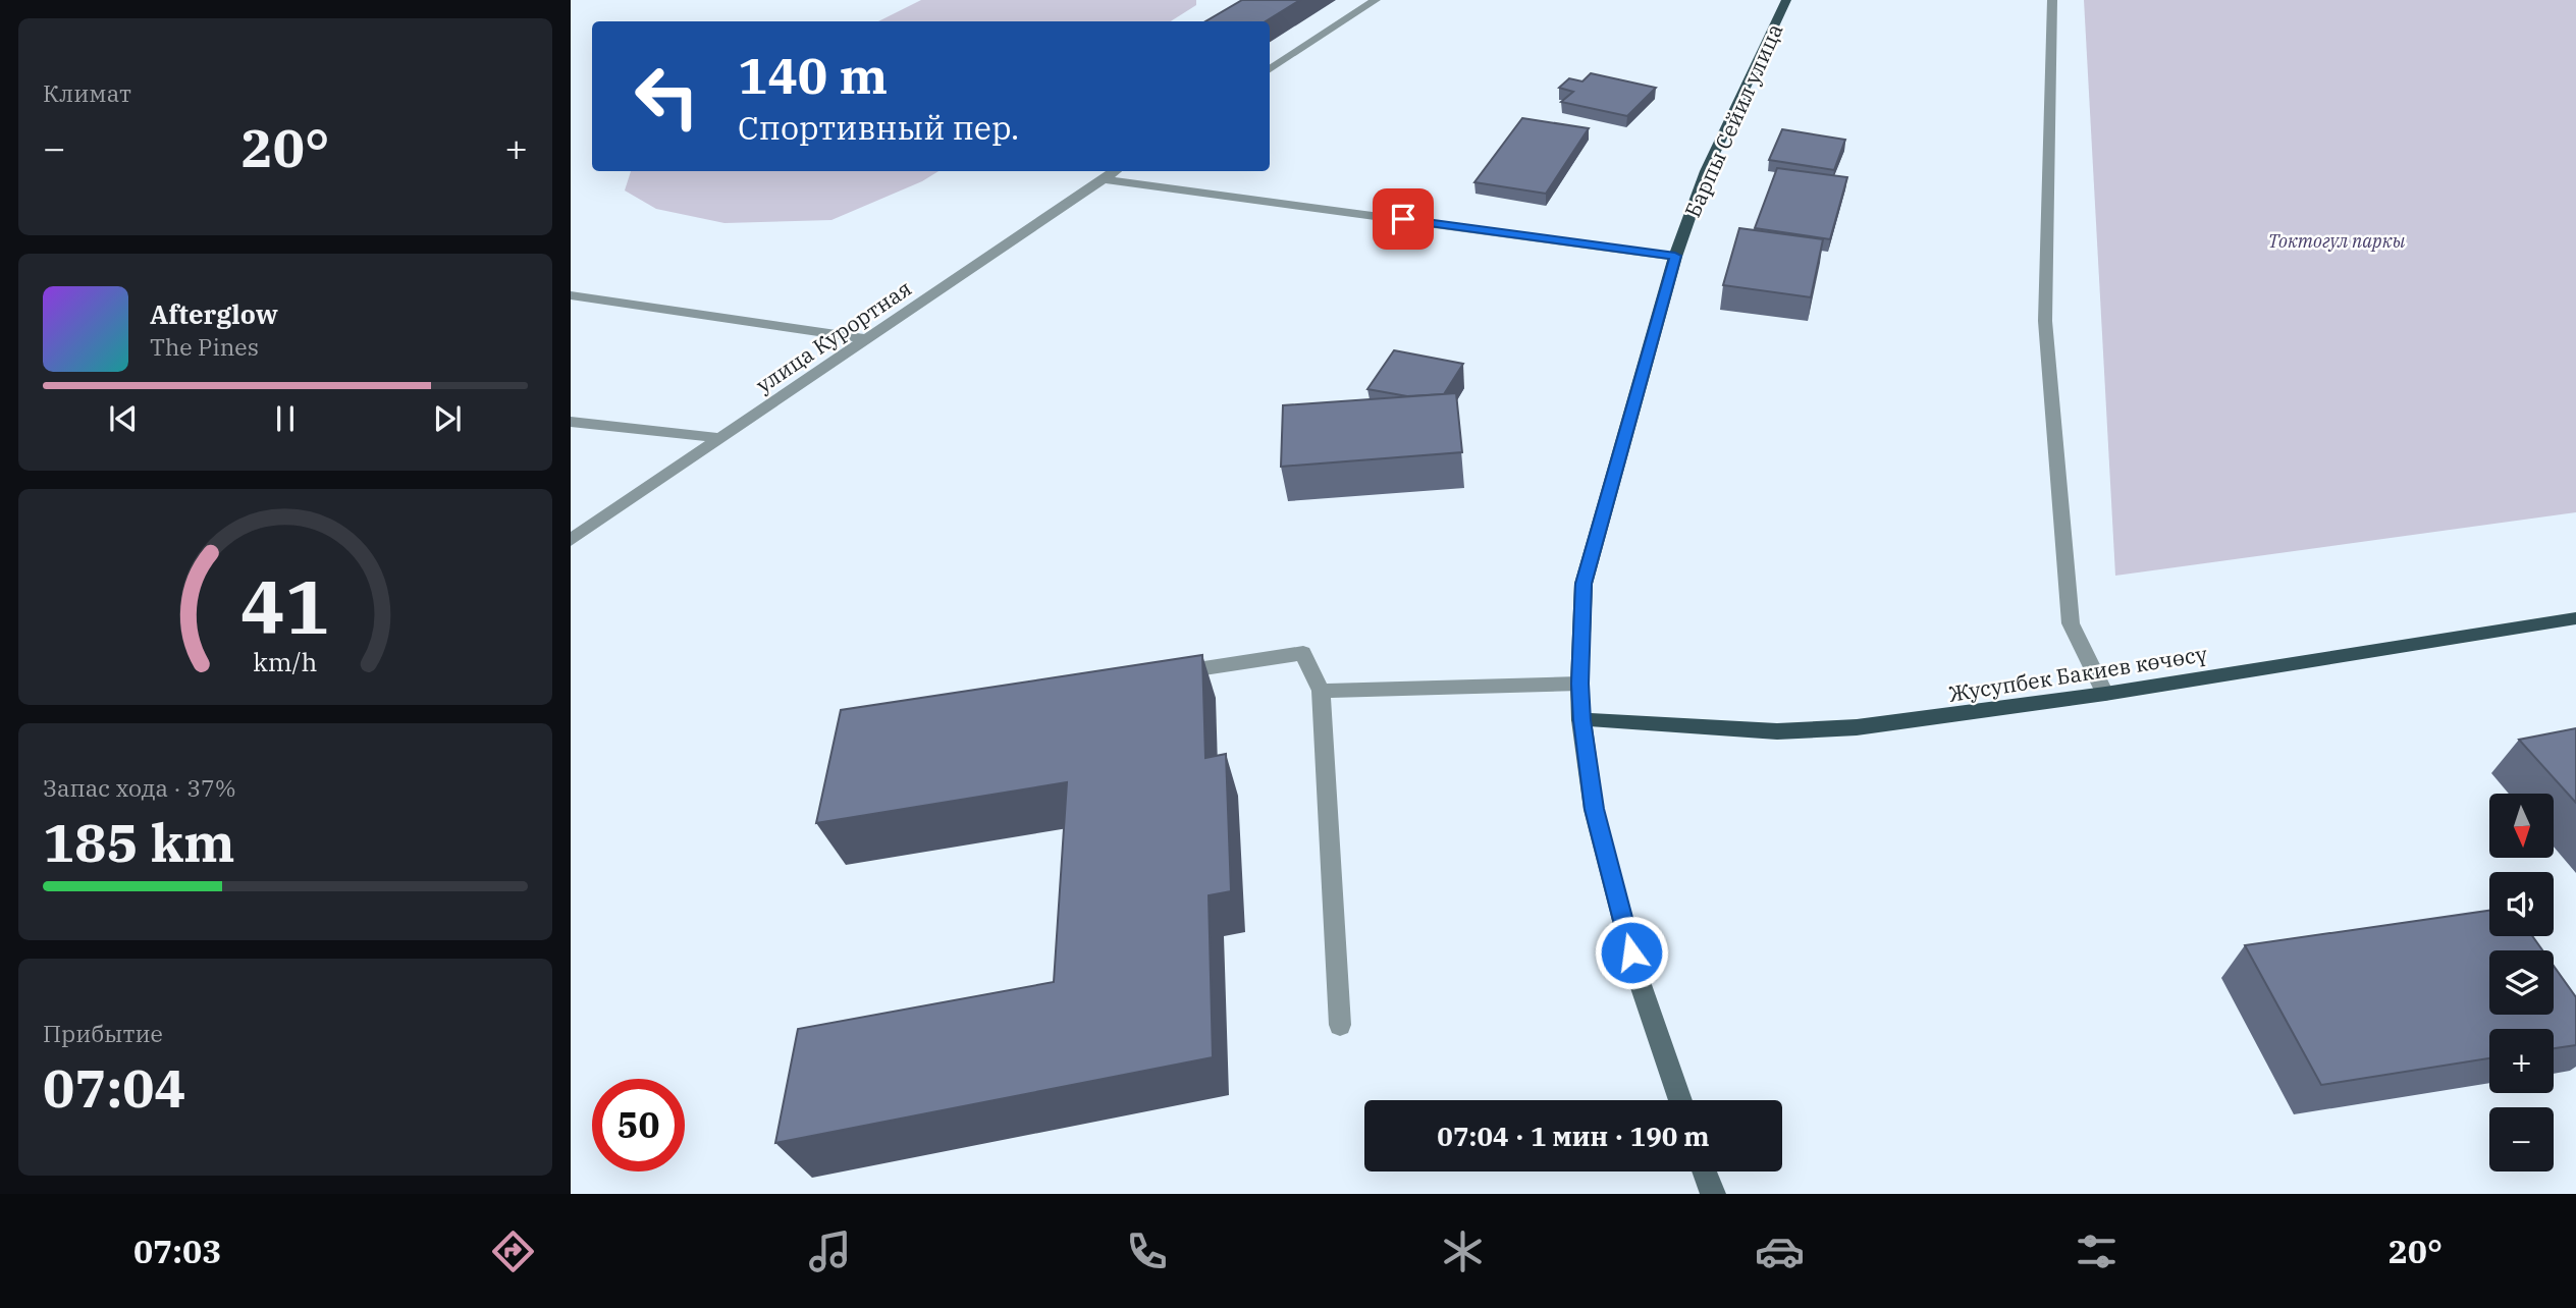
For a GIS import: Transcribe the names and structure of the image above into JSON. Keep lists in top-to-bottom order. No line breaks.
{"streets":{"main road":["Барпы Сейил улица","Жусупбек Бакиев көчөсү"],"street":["улица Курортная"]},"crossings":[["Барпы Сейил улица","Жусупбек Бакиев көчөсү"]],"parks":["Токтогул паркы"],"north":"bottom","page":{"tile":["Климат",["Запас хода · 37%","185 km"],["Прибытие","07:04"]],"turn":["140 m","Спортивный пер."],"heat":["−","20°","+"],"song":["Afterglow","The Pines"],"map_buttons":["+","−"],"limit":"50","trip":"07:04 · 1 мин · 190 m","tabs":["07:03","20°"],"gauge":["41","km/h"]}}
